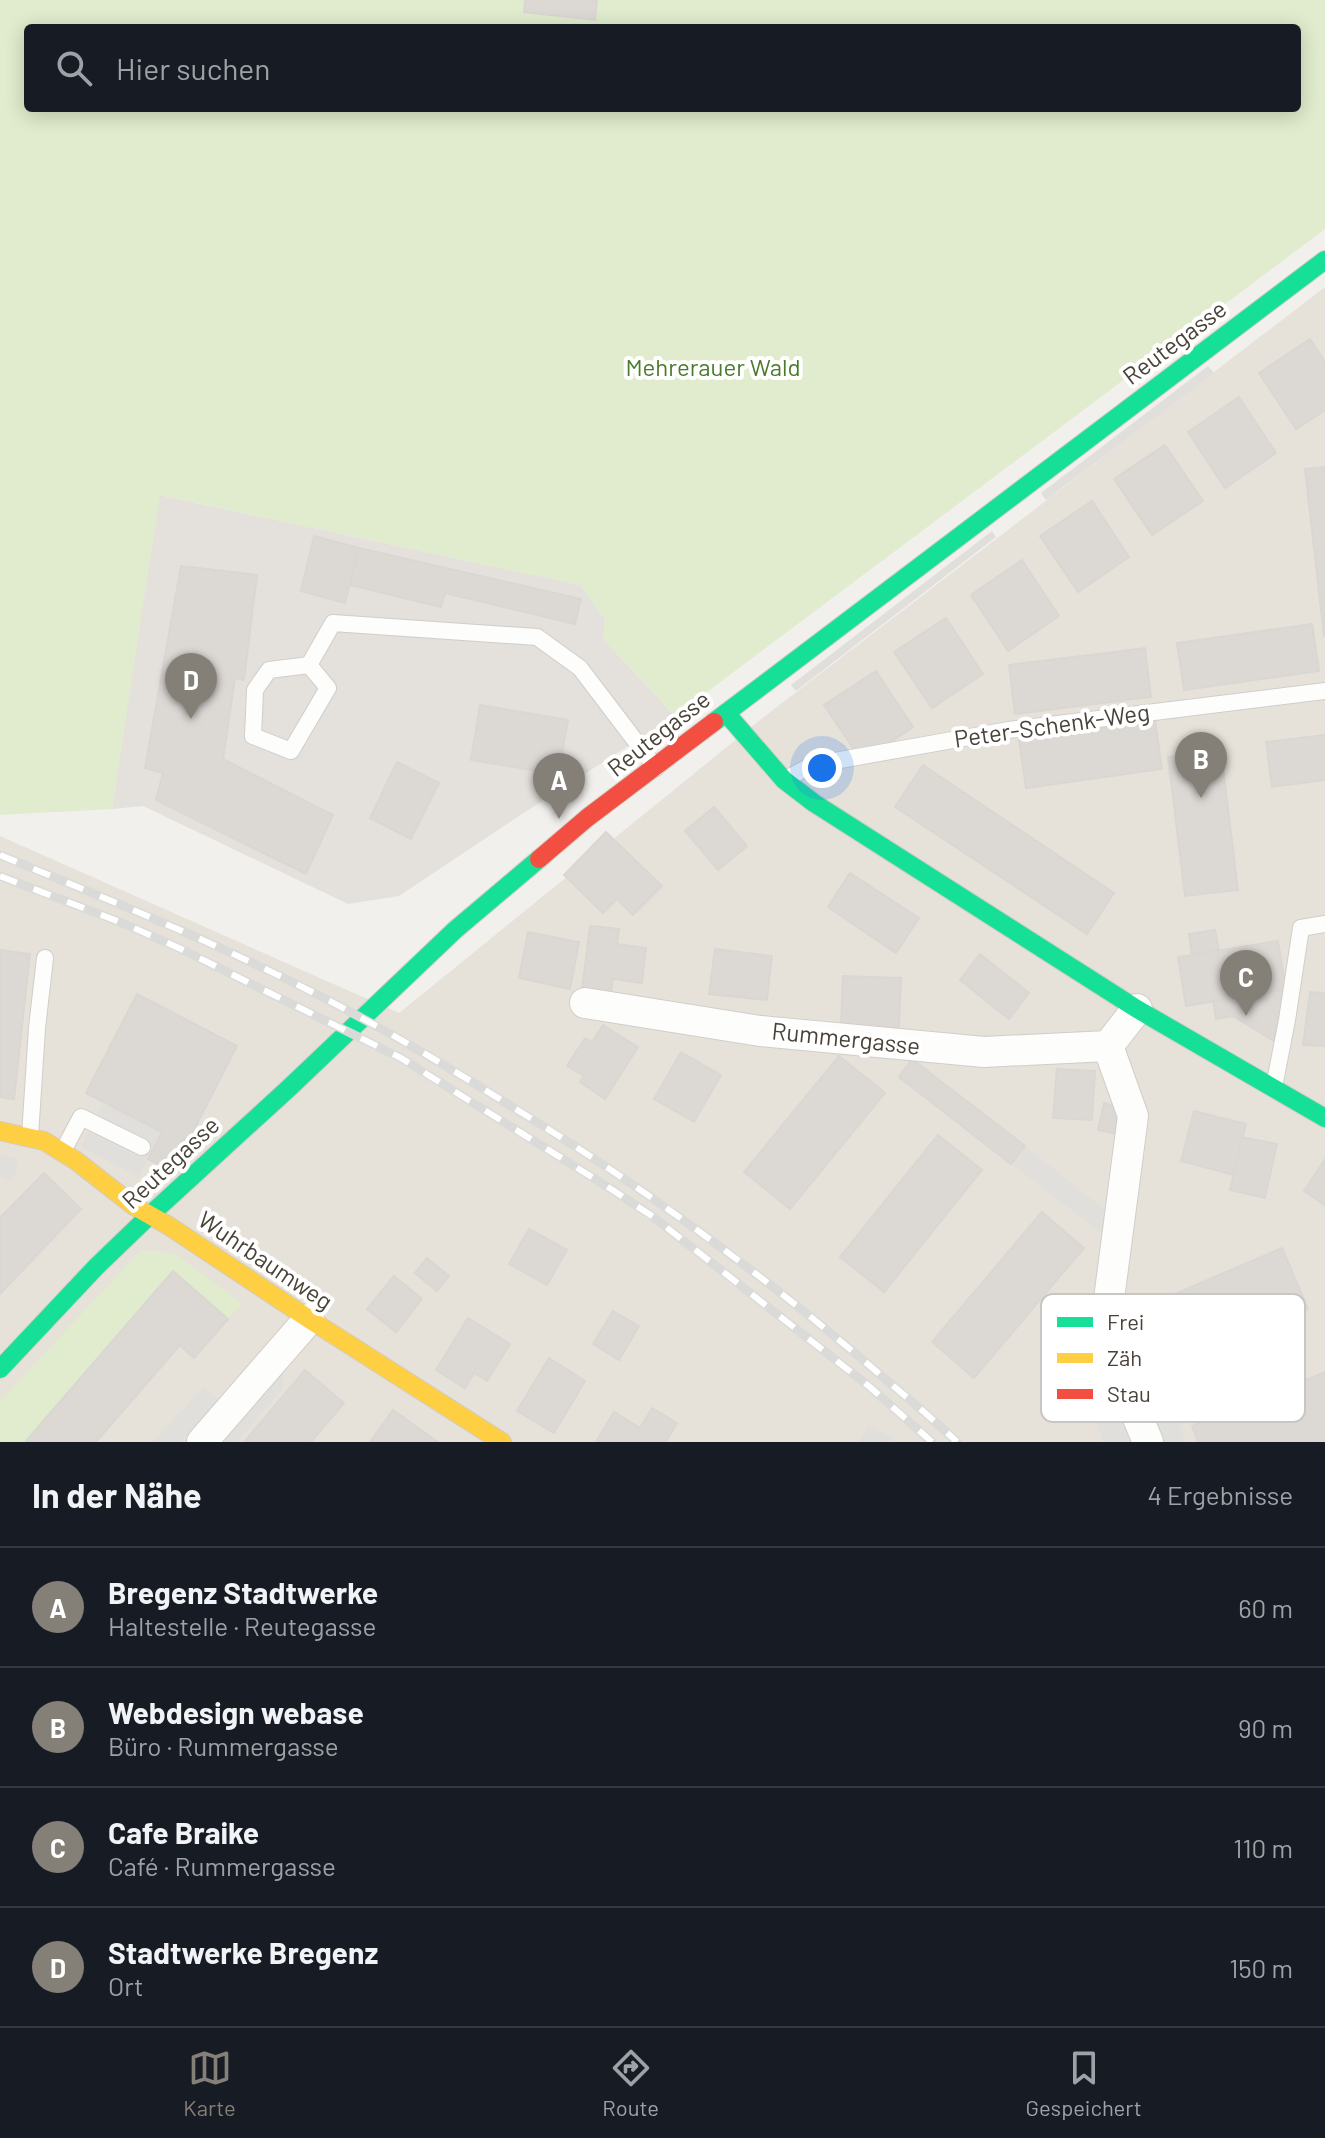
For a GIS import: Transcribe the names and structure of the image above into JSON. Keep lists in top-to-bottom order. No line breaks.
{"streets":{"street":["Reutegasse","Rummergasse","Wuhrbaumweg"],"lane":["Peter-Schenk-Weg"]},"crossings":[["Reutegasse","Wuhrbaumweg"]],"parks":["Mehrerauer Wald"],"legend":["Frei","Zäh","Stau"],"page":{"search":"Hier suchen","pins":["D","B","A","C"],"heading":["In der Nähe","4 Ergebnisse"],"list":[{"mark":"A","name":"Bregenz Stadtwerke","note":"Haltestelle · Reutegasse","value":"60 m"},{"mark":"B","name":"Webdesign webase","note":"Büro · Rummergasse","value":"90 m"},{"mark":"C","name":"Cafe Braike","note":"Café · Rummergasse","value":"110 m"},{"mark":"D","name":"Stadtwerke Bregenz","note":"Ort","value":"150 m"}],"nav":["Karte","Route","Gespeichert"]}}
